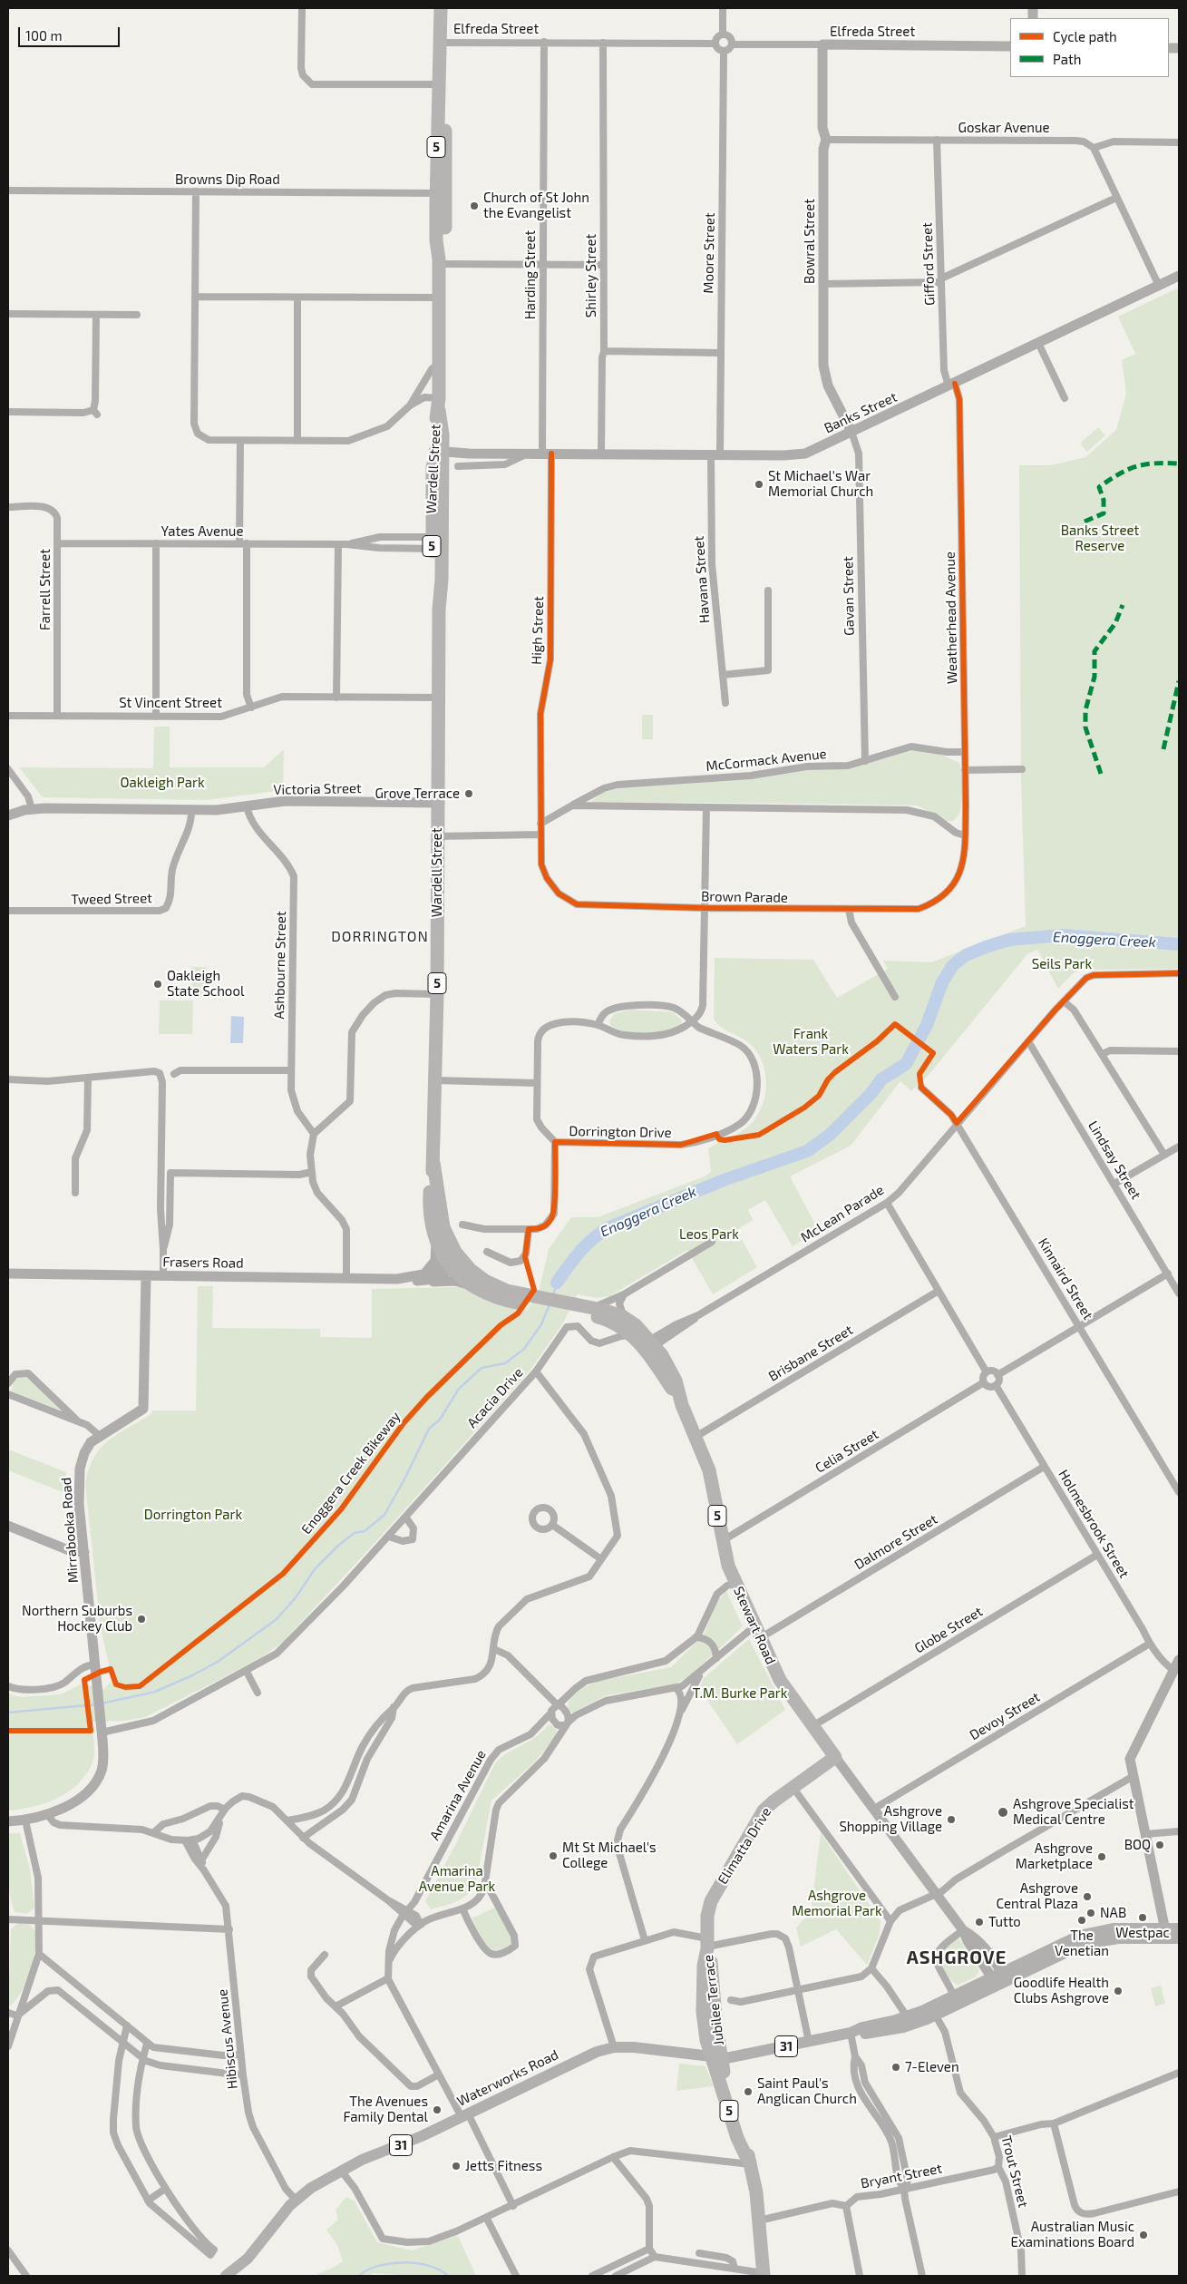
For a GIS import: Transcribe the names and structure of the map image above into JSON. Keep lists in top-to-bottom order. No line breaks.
{"streets":{"highway":["5","Wardell Street","Stewart Road","Elimatta Drive","Jubilee Terrace"],"main road":["31","Waterworks Road"],"street":["Elfreda Street","Goskar Avenue","Browns Dip Road","Bowral Street","Moore Street","Gifford Street","Harding Street","Shirley Street","Banks Street","Yates Avenue","Havana Street","Farrell Street","Gavan Street","Weatherhead Avenue","High Street","St Vincent Street","McCormack Avenue","Victoria Street","Brown Parade","Tweed Street","Ashbourne Street","Dorrington Drive","Lindsay Street","McLean Parade","Frasers Road","Kinnaird Street","Brisbane Street","Acacia Drive","Celia Street","Holmesbrook Street","Mirrabooka Road","Dalmore Street","Globe Street","Devoy Street","Amarina Avenue","Hibiscus Avenue","Trout Street","Bryant Street"],"cycle path":["Enoggera Creek Bikeway"]},"crossings":[["Elfreda Street","Bowral Street"],["Elfreda Street","Moore Street"],["Elfreda Street","Harding Street"],["Elfreda Street","Shirley Street"],["Elfreda Street","Wardell Street"],["Goskar Avenue","Bowral Street"],["Goskar Avenue","Gifford Street"],["Browns Dip Road","Wardell Street"],["Bowral Street","Banks Street"],["Bowral Street","Gavan Street"],["Moore Street","Banks Street"],["Moore Street","Havana Street"],["Gifford Street","Banks Street"],["Gifford Street","Weatherhead Avenue"],["Harding Street","Banks Street"],["Harding Street","High Street"],["Shirley Street","Banks Street"],["Banks Street","Wardell Street"],["Banks Street","Havana Street"],["Banks Street","Gavan Street"],["Banks Street","Weatherhead Avenue"],["Banks Street","High Street"],["Wardell Street","Yates Avenue"],["Wardell Street","St Vincent Street"],["Wardell Street","Victoria Street"],["Wardell Street","Frasers Road"],["Wardell Street","Stewart Road"],["Yates Avenue","Farrell Street"],["Farrell Street","St Vincent Street"],["Gavan Street","McCormack Avenue"],["Weatherhead Avenue","McCormack Avenue"],["Weatherhead Avenue","Brown Parade"],["High Street","McCormack Avenue"],["High Street","Brown Parade"],["Victoria Street","Tweed Street"],["Victoria Street","Ashbourne Street"],["Lindsay Street","McLean Parade"],["McLean Parade","Kinnaird Street"],["McLean Parade","Stewart Road"],["Frasers Road","Mirrabooka Road"],["Frasers Road","Stewart Road"],["Brisbane Street","Stewart Road"],["Acacia Drive","Mirrabooka Road"],["Celia Street","Holmesbrook Street"],["Celia Street","Stewart Road"],["Holmesbrook Street","Dalmore Street"],["Holmesbrook Street","Globe Street"],["Holmesbrook Street","Devoy Street"],["Dalmore Street","Stewart Road"],["Stewart Road","Globe Street"],["Stewart Road","Devoy Street"],["Stewart Road","Amarina Avenue"],["Stewart Road","Elimatta Drive"],["Stewart Road","Waterworks Road"],["Elimatta Drive","Jubilee Terrace"],["Jubilee Terrace","Waterworks Road"],["Hibiscus Avenue","Waterworks Road"],["Waterworks Road","Trout Street"],["Trout Street","Bryant Street"]],"districts":["DORRINGTON","ASHGROVE"],"water":["Enoggera Creek"],"parks":["Banks Street Reserve","Oakleigh Park","Seils Park","Frank Waters Park","Leos Park","Dorrington Park","T.M. Burke Park","Amarina Avenue Park","Ashgrove Memorial Park"],"places":["Church of St John the Evangelist","St Michael's War Memorial Church","Grove Terrace","Oakleigh State School","Northern Suburbs Hockey Club","Ashgrove Specialist Medical Centre","Ashgrove Shopping Village","BOQ","Mt St Michael's College","Ashgrove Marketplace","Ashgrove Central Plaza","NAB","Westpac","The Venetian","Tutto","Goodlife Health Clubs Ashgrove","7-Eleven","Saint Paul's Anglican Church","The Avenues Family Dental","Jetts Fitness","Australian Music Examinations Board"],"legend":["Cycle path","Path"],"scale_bar":"100 m"}
